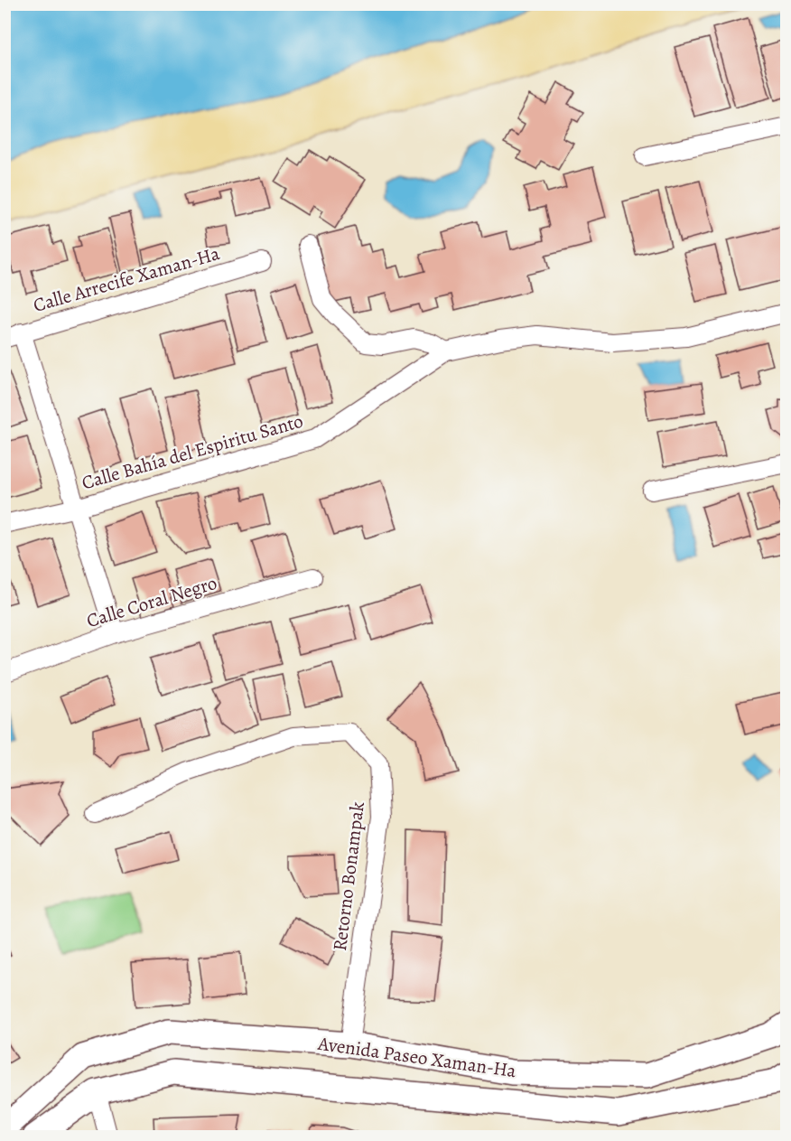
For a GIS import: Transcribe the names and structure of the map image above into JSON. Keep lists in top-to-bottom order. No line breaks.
{"streets":{"main road":["Avenida Paseo Xaman-Ha"],"street":["Calle Arrecife Xaman-Ha","Calle Bahía del Espiritu Santo","Calle Coral Negro","Retorno Bonampak"]},"crossings":[["Retorno Bonampak","Avenida Paseo Xaman-Ha"]]}
